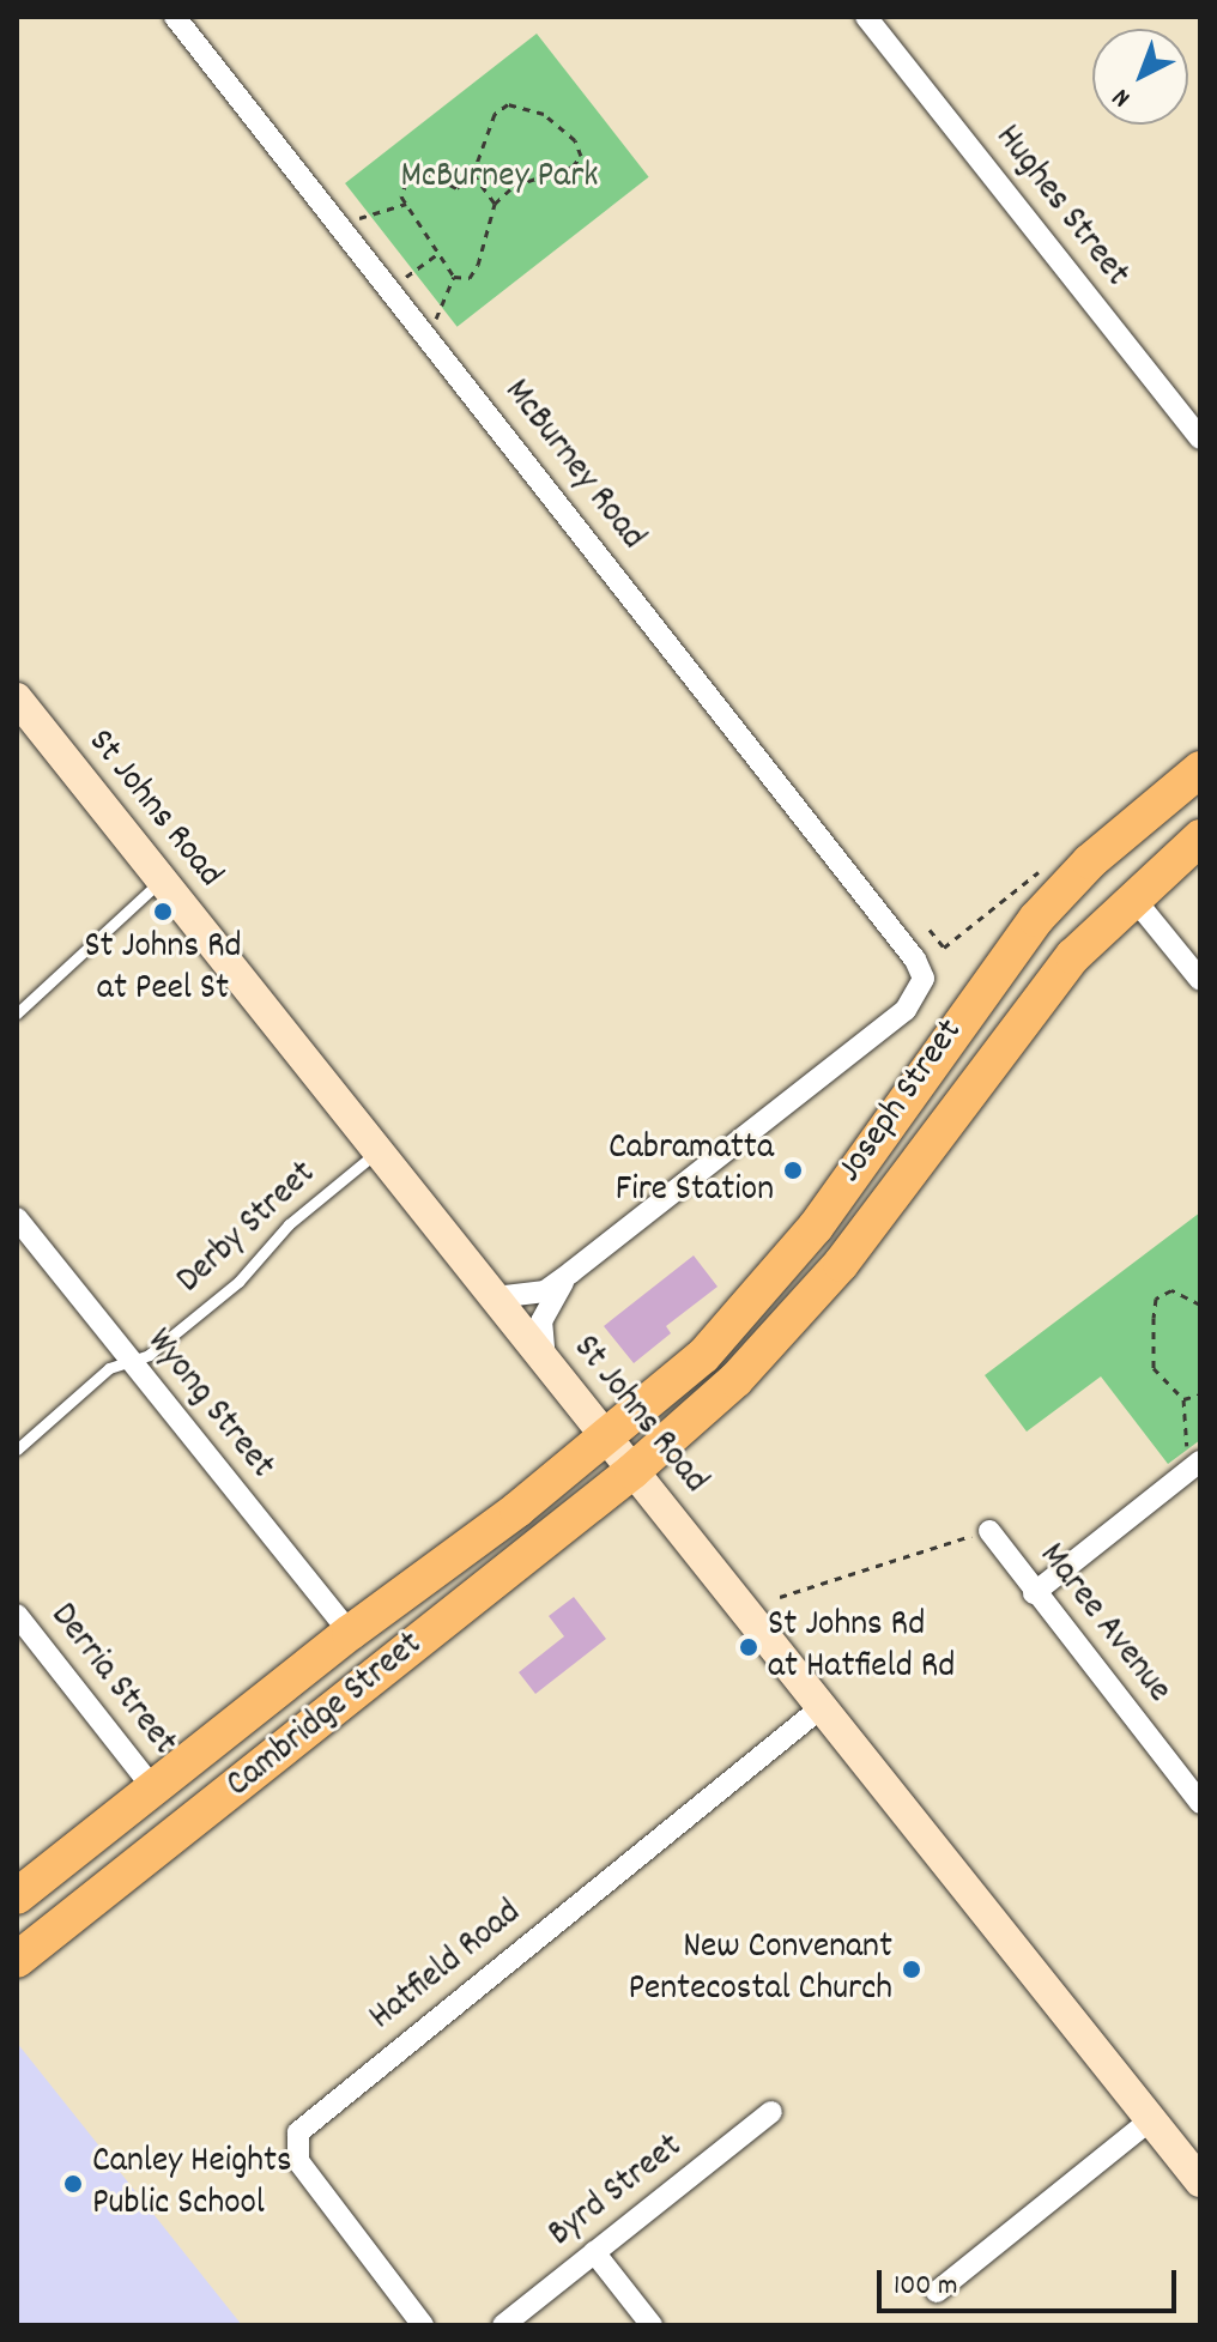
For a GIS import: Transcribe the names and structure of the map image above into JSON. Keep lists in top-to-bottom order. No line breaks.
{"streets":{"highway":["Joseph Street","Cambridge Street"],"main road":["St Johns Road"],"street":["Hughes Street","McBurney Road","Wyong Street","Maree Avenue","Derria Street","Hatfield Road","Byrd Street"],"lane":["Derby Street"]},"crossings":[["McBurney Road","Joseph Street"],["St Johns Road","Joseph Street"],["St Johns Road","Derby Street"],["St Johns Road","Cambridge Street"],["St Johns Road","Hatfield Road"],["Joseph Street","Cambridge Street"],["Derby Street","Wyong Street"],["Wyong Street","Cambridge Street"],["Derria Street","Cambridge Street"]],"parks":["McBurney Park"],"places":["St Johns Rd at Peel St","Cabramatta Fire Station","St Johns Rd at Hatfield Rd","New Convenant Pentecostal Church","Canley Heights Public School"],"scale_bar":"100 m","north":"bottom left"}
